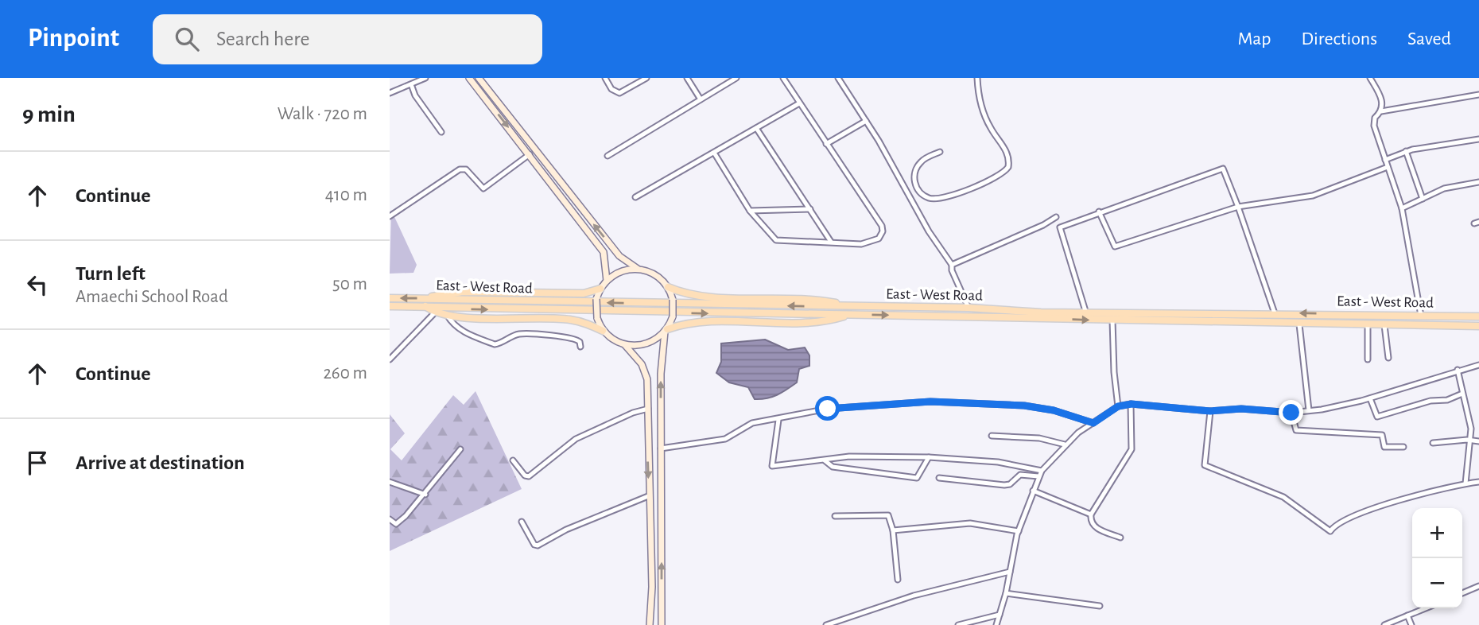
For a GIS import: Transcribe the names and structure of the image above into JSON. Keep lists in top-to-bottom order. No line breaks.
{"streets":{"main road":["East - West Road"]},"page":{"header":"Pinpoint","search":"Search here","nav":["Map","Directions","Saved"],"heading":["9 min","Walk · 720 m"],"list":[["Continue","410 m"],["Turn left","Amaechi School Road","50 m"],["Continue","260 m"],"Arrive at destination"],"map_buttons":["+","−"]}}
